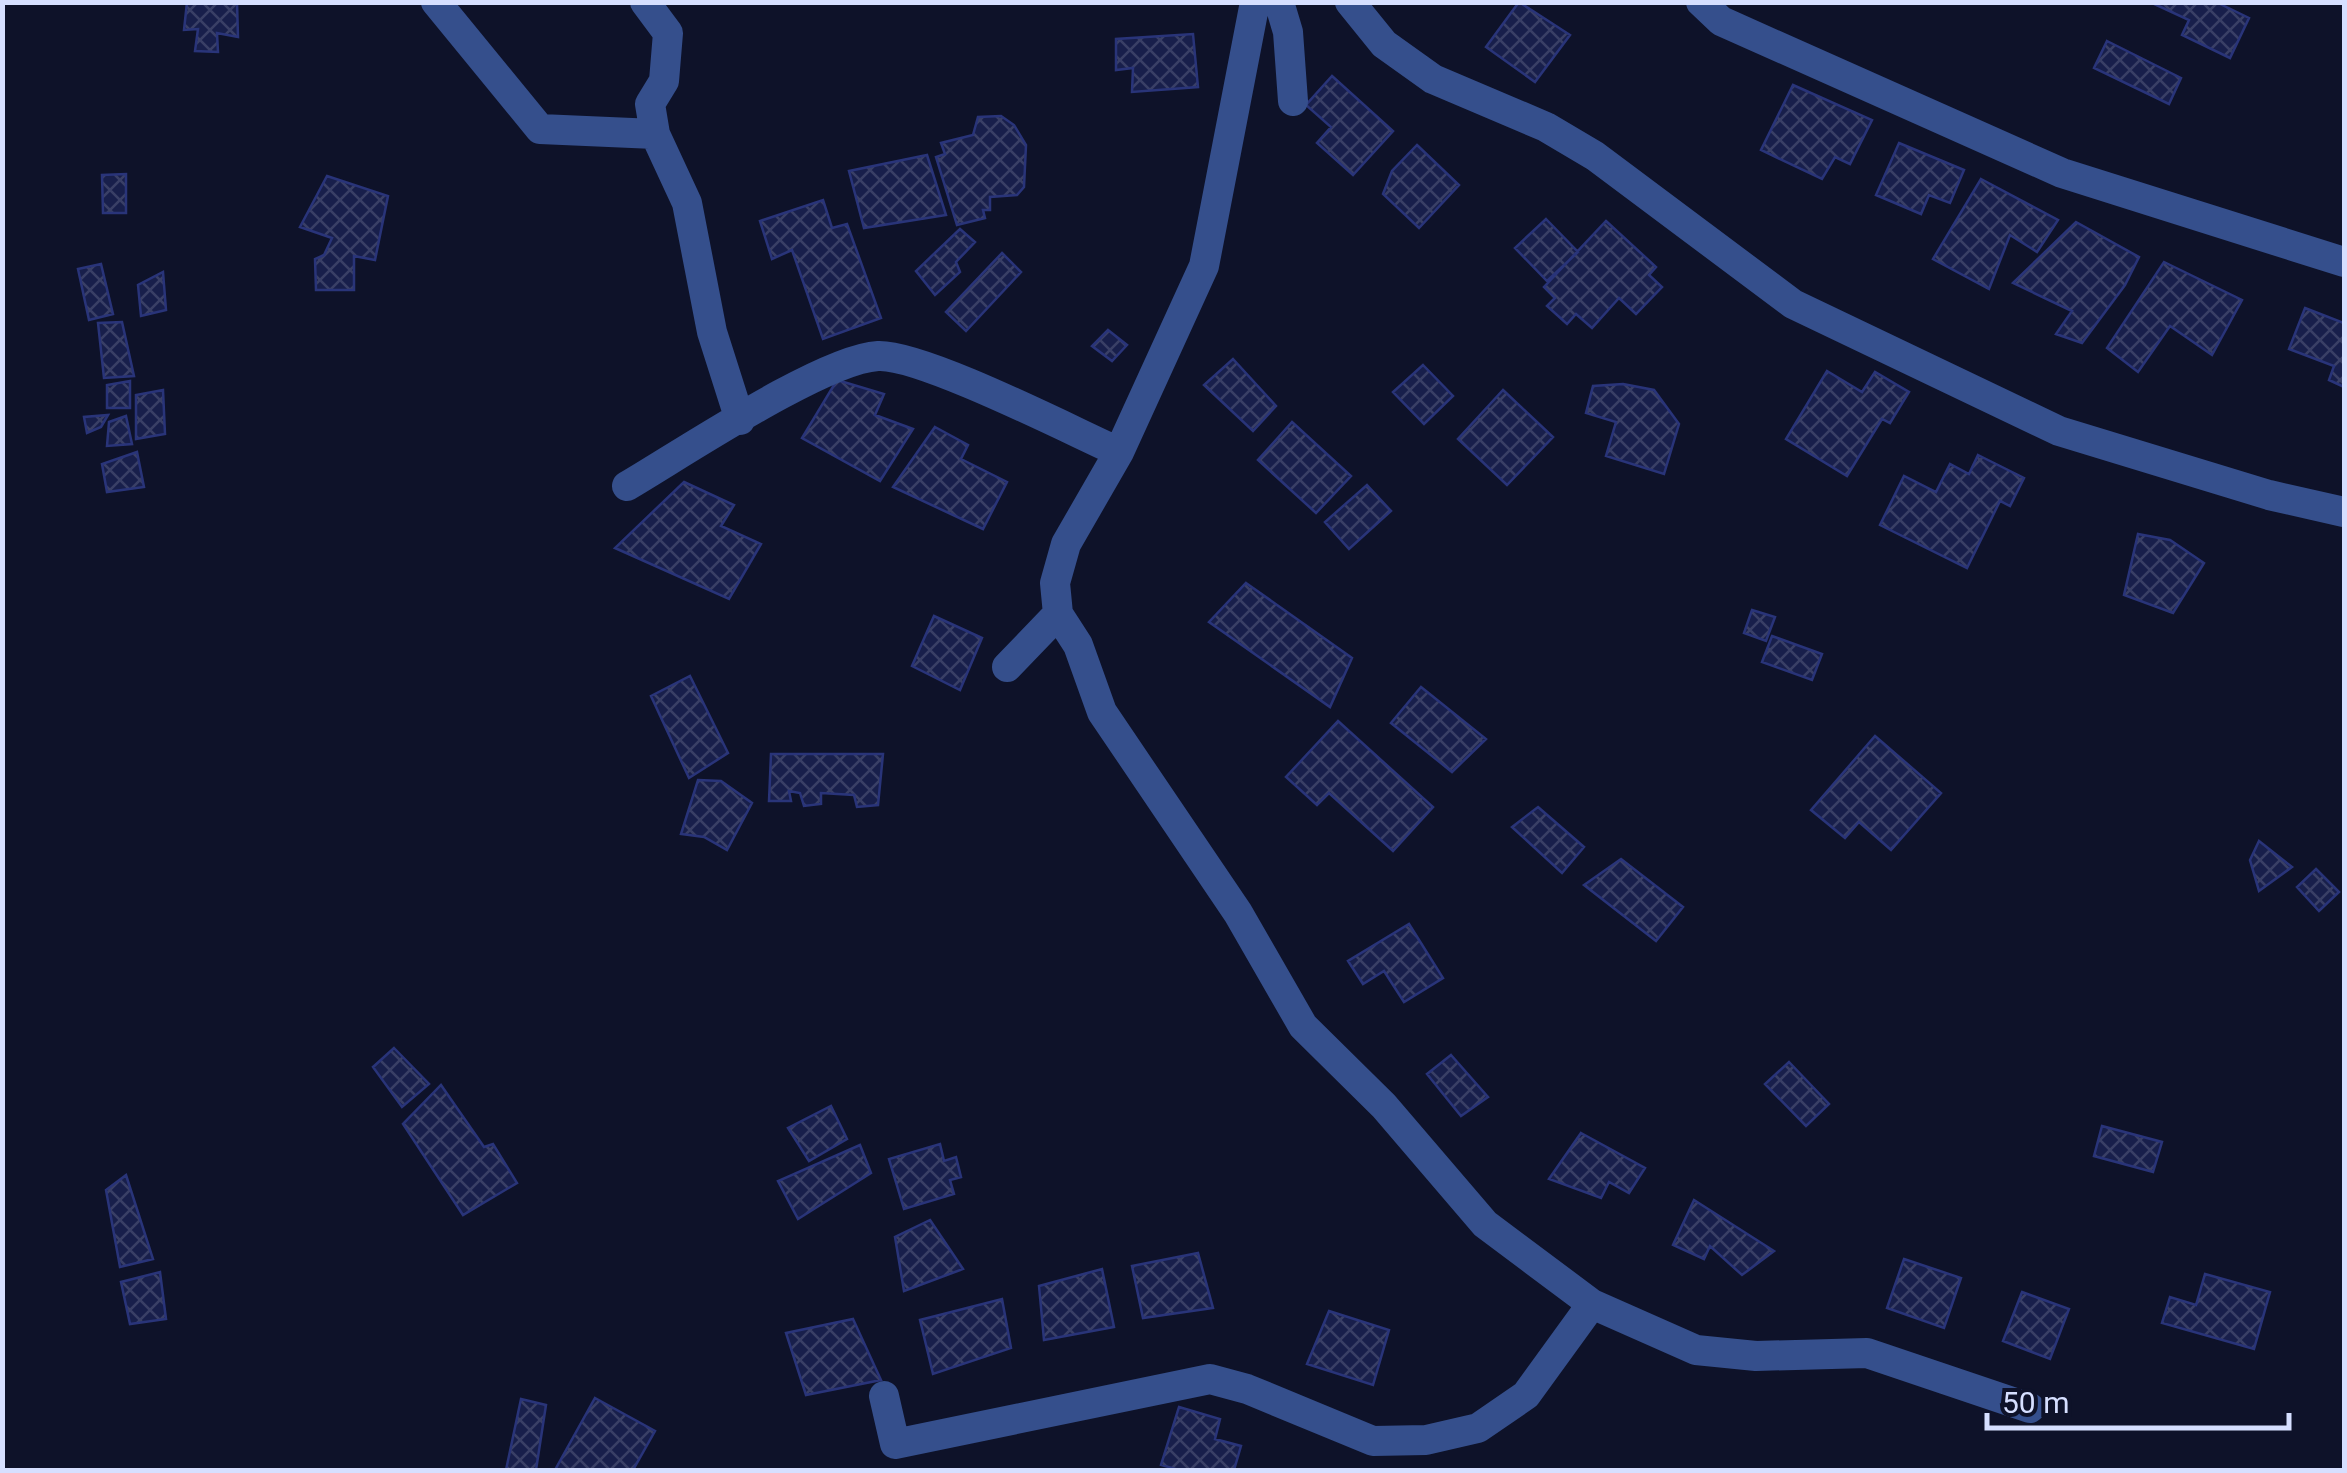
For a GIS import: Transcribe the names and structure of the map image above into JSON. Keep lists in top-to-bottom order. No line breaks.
{"scale_bar":"50 m"}
